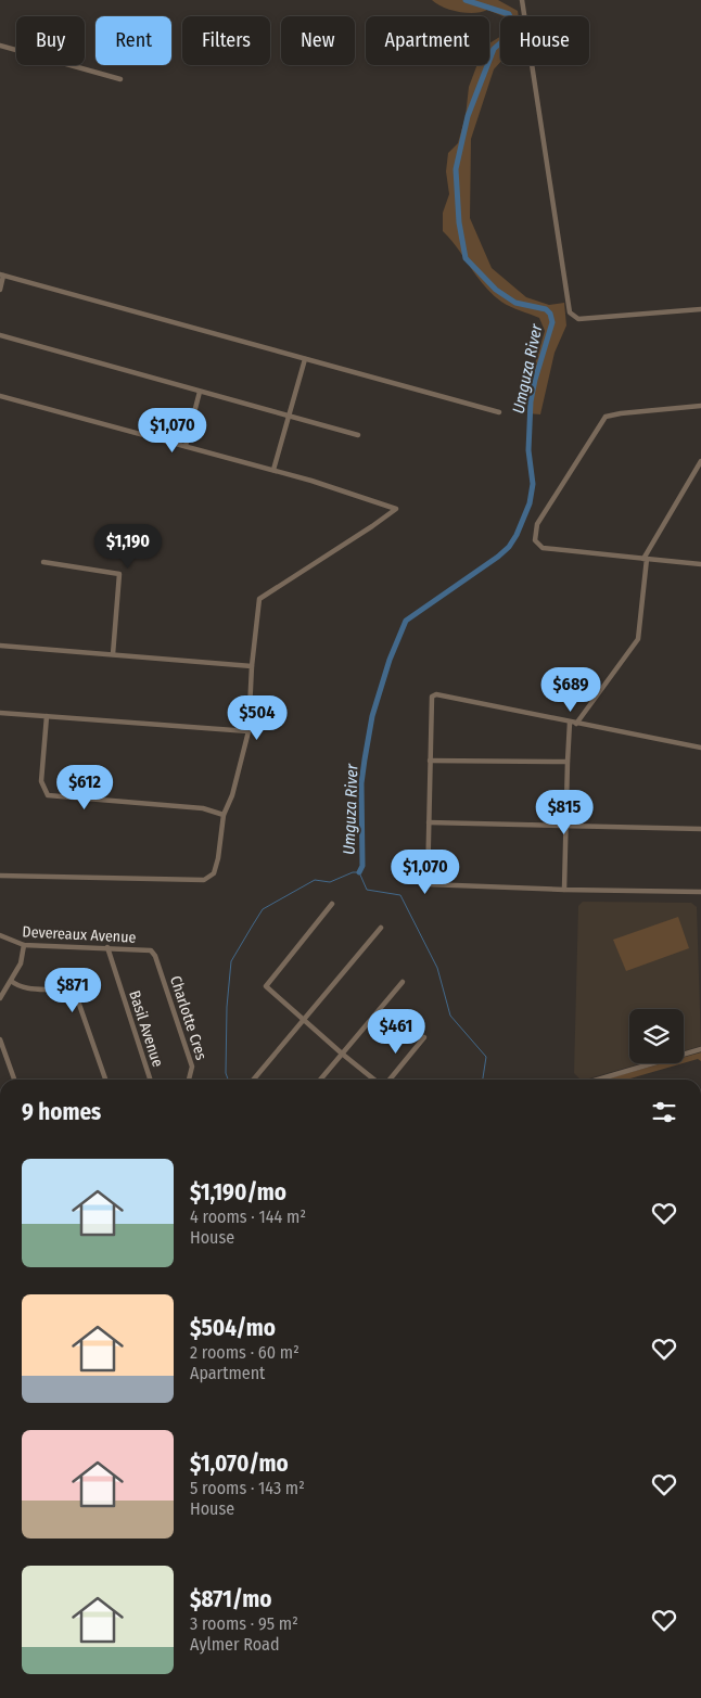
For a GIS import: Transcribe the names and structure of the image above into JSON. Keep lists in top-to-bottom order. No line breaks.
{"streets":{"street":["Devereaux Avenue","Charlotte Cres","Basil Avenue"]},"crossings":[["Devereaux Avenue","Charlotte Cres"],["Devereaux Avenue","Basil Avenue"]],"water":["Umguza River"],"page":{"chip":["Buy","Rent","Filters","New","Apartment","House"],"price":["$1,070","$1,190","$689","$504","$612","$815","$1,070","$871","$461"],"heading":"9 homes","list":[{"name":"$1,190/mo","note":"4 rooms · 144 m² · House"},{"name":"$504/mo","note":"2 rooms · 60 m² · Apartment"},{"name":"$1,070/mo","note":"5 rooms · 143 m² · House"},{"name":"$871/mo","note":"3 rooms · 95 m² · Aylmer Road"}]}}
